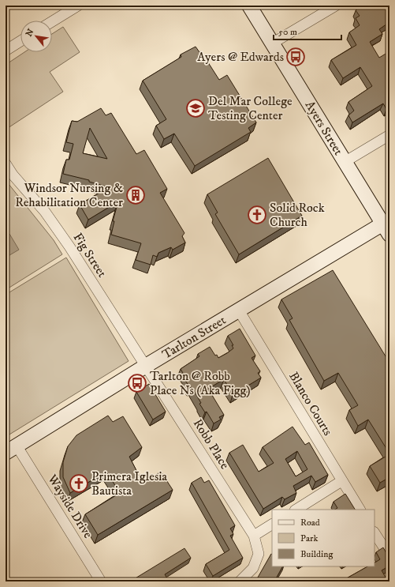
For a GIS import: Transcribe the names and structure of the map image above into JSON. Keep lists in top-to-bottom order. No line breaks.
{"streets":{"street":["Ayers Street","Fig Street","Tarlton Street","Blanco Courts","Robb Place","Wayside Drive"]},"crossings":[["Ayers Street","Tarlton Street"],["Fig Street","Tarlton Street"],["Fig Street","Robb Place"],["Tarlton Street","Blanco Courts"],["Tarlton Street","Robb Place"],["Tarlton Street","Wayside Drive"]],"places":{"bus stop":["Ayers @ Edwards","Tarlton @ Robb Place Ns (Aka Figg)"],"school or university":["Del Mar College Testing Center"],"building":["Windsor Nursing & Rehabilitation Center"],"church":["Solid Rock Church","Primera Iglesia Bautista"]},"legend":["Road","Park","Building"],"scale_bar":"50 m","north":"top left"}
